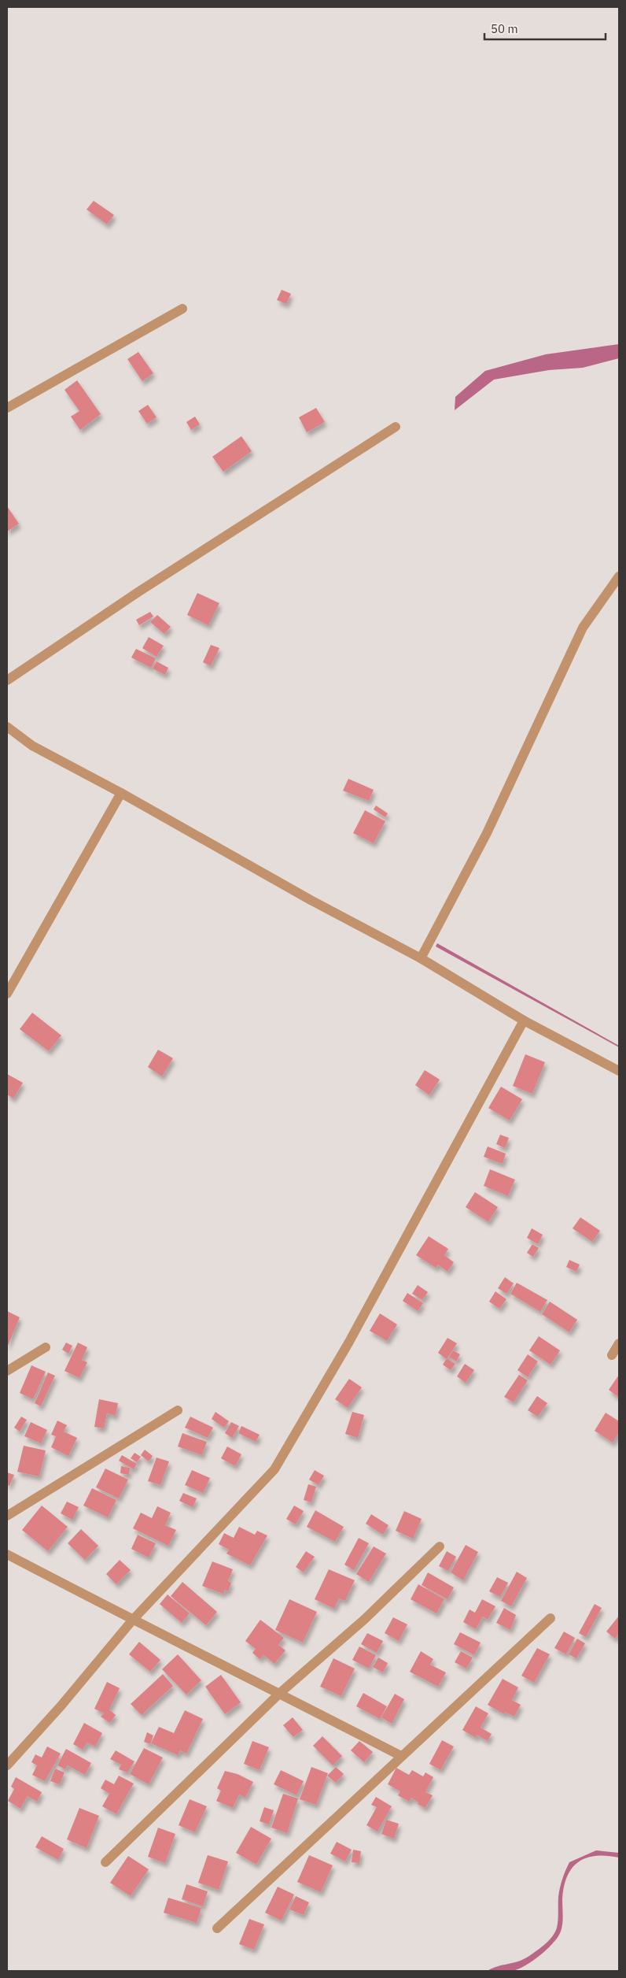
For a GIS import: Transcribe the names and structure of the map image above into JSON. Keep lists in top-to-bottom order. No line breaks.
{"scale_bar":"50 m"}
